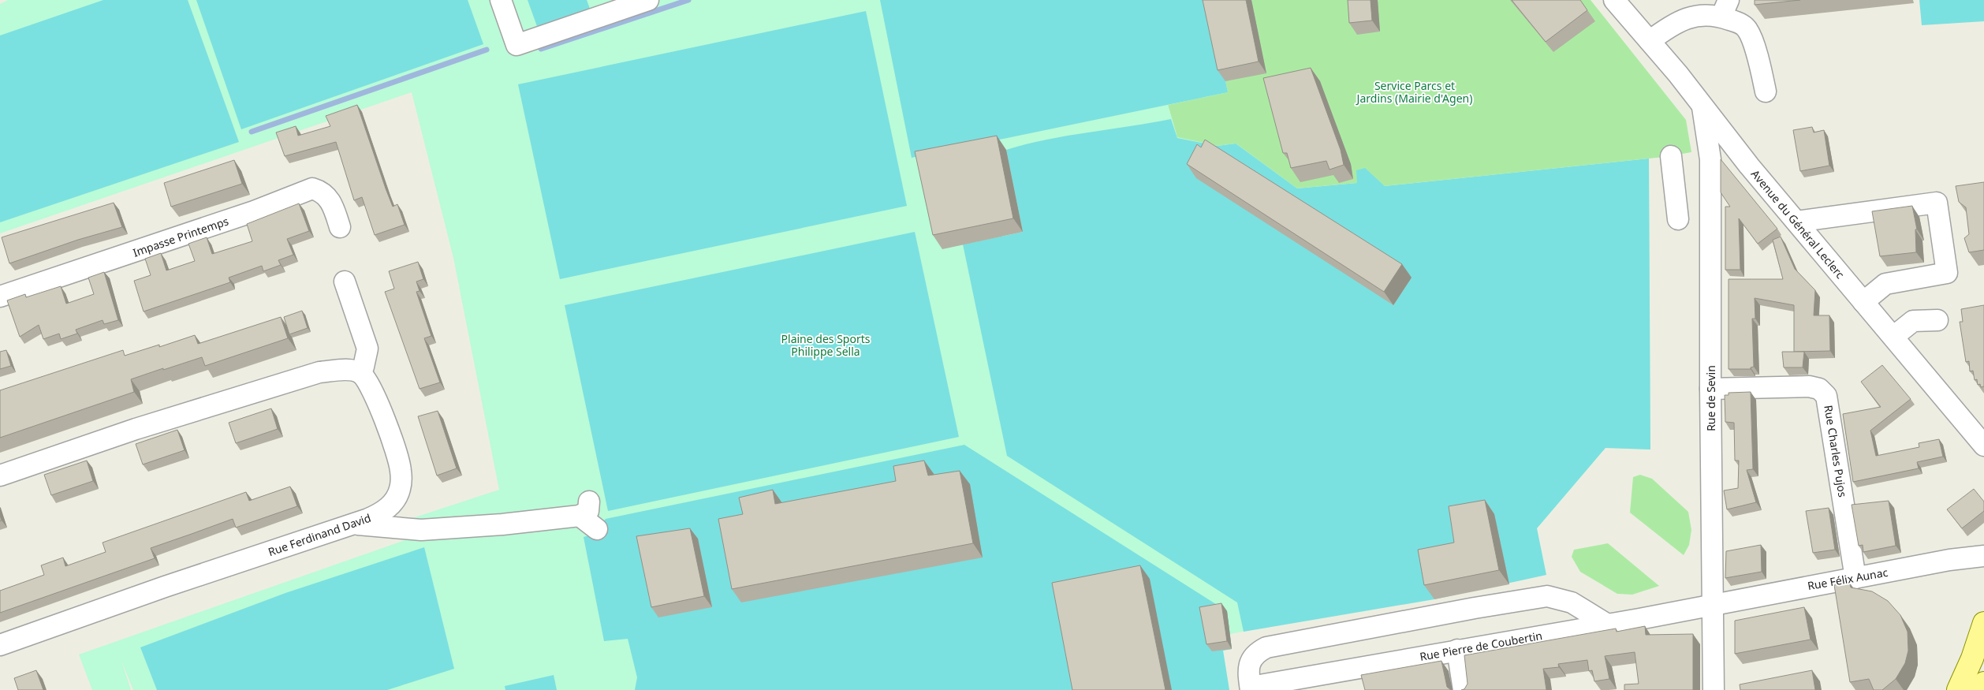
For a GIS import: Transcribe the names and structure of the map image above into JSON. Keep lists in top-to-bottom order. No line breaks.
{"streets":{"street":["Avenue du Général Leclerc","Impasse Printemps","Rue de Sevin","Rue Charles Pujos","Rue Ferdinand David","Rue Félix Aunac","Rue Pierre de Coubertin"]},"crossings":[["Avenue du Général Leclerc","Rue de Sevin"],["Rue de Sevin","Rue Charles Pujos"],["Rue de Sevin","Rue Félix Aunac"],["Rue de Sevin","Rue Pierre de Coubertin"],["Rue Charles Pujos","Rue Félix Aunac"],["Rue Félix Aunac","Rue Pierre de Coubertin"]],"parks":["Service Parcs et Jardins (Mairie d'Agen)","Plaine des Sports Philippe Sella"]}
